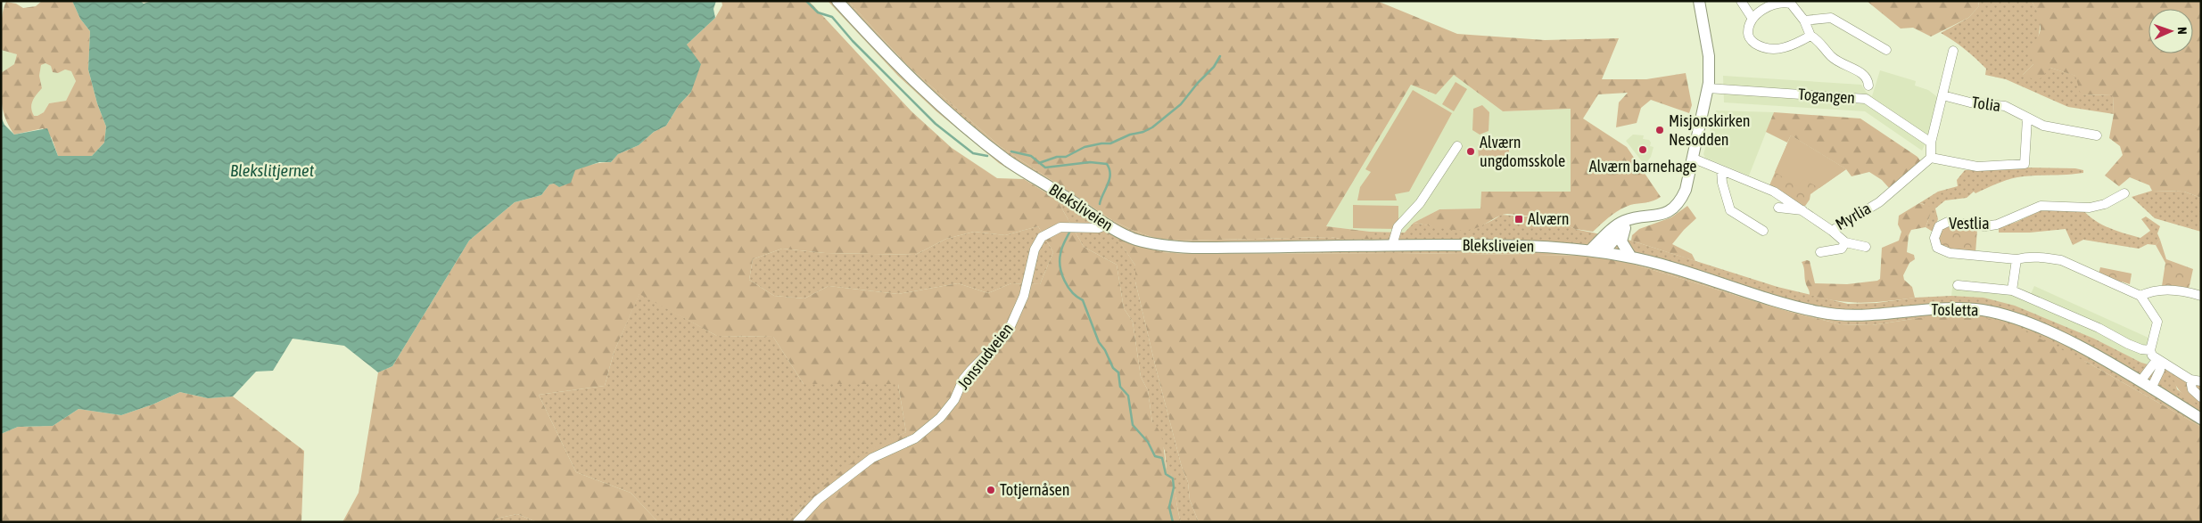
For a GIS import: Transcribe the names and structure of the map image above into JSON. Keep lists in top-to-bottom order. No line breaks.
{"streets":{"main road":["Bleksliveien","Tosletta"],"street":["Togangen","Tolia","Myrlia","Vestlia","Jonsrudveien"]},"crossings":[["Bleksliveien","Jonsrudveien"]],"water":["Blekslitjernet"],"places":{"other":["Misjonskirken Nesodden","Alværn barnehage","Alværn ungdomsskole","Totjernåsen"],"transit":["Alværn"]},"north":"right"}
